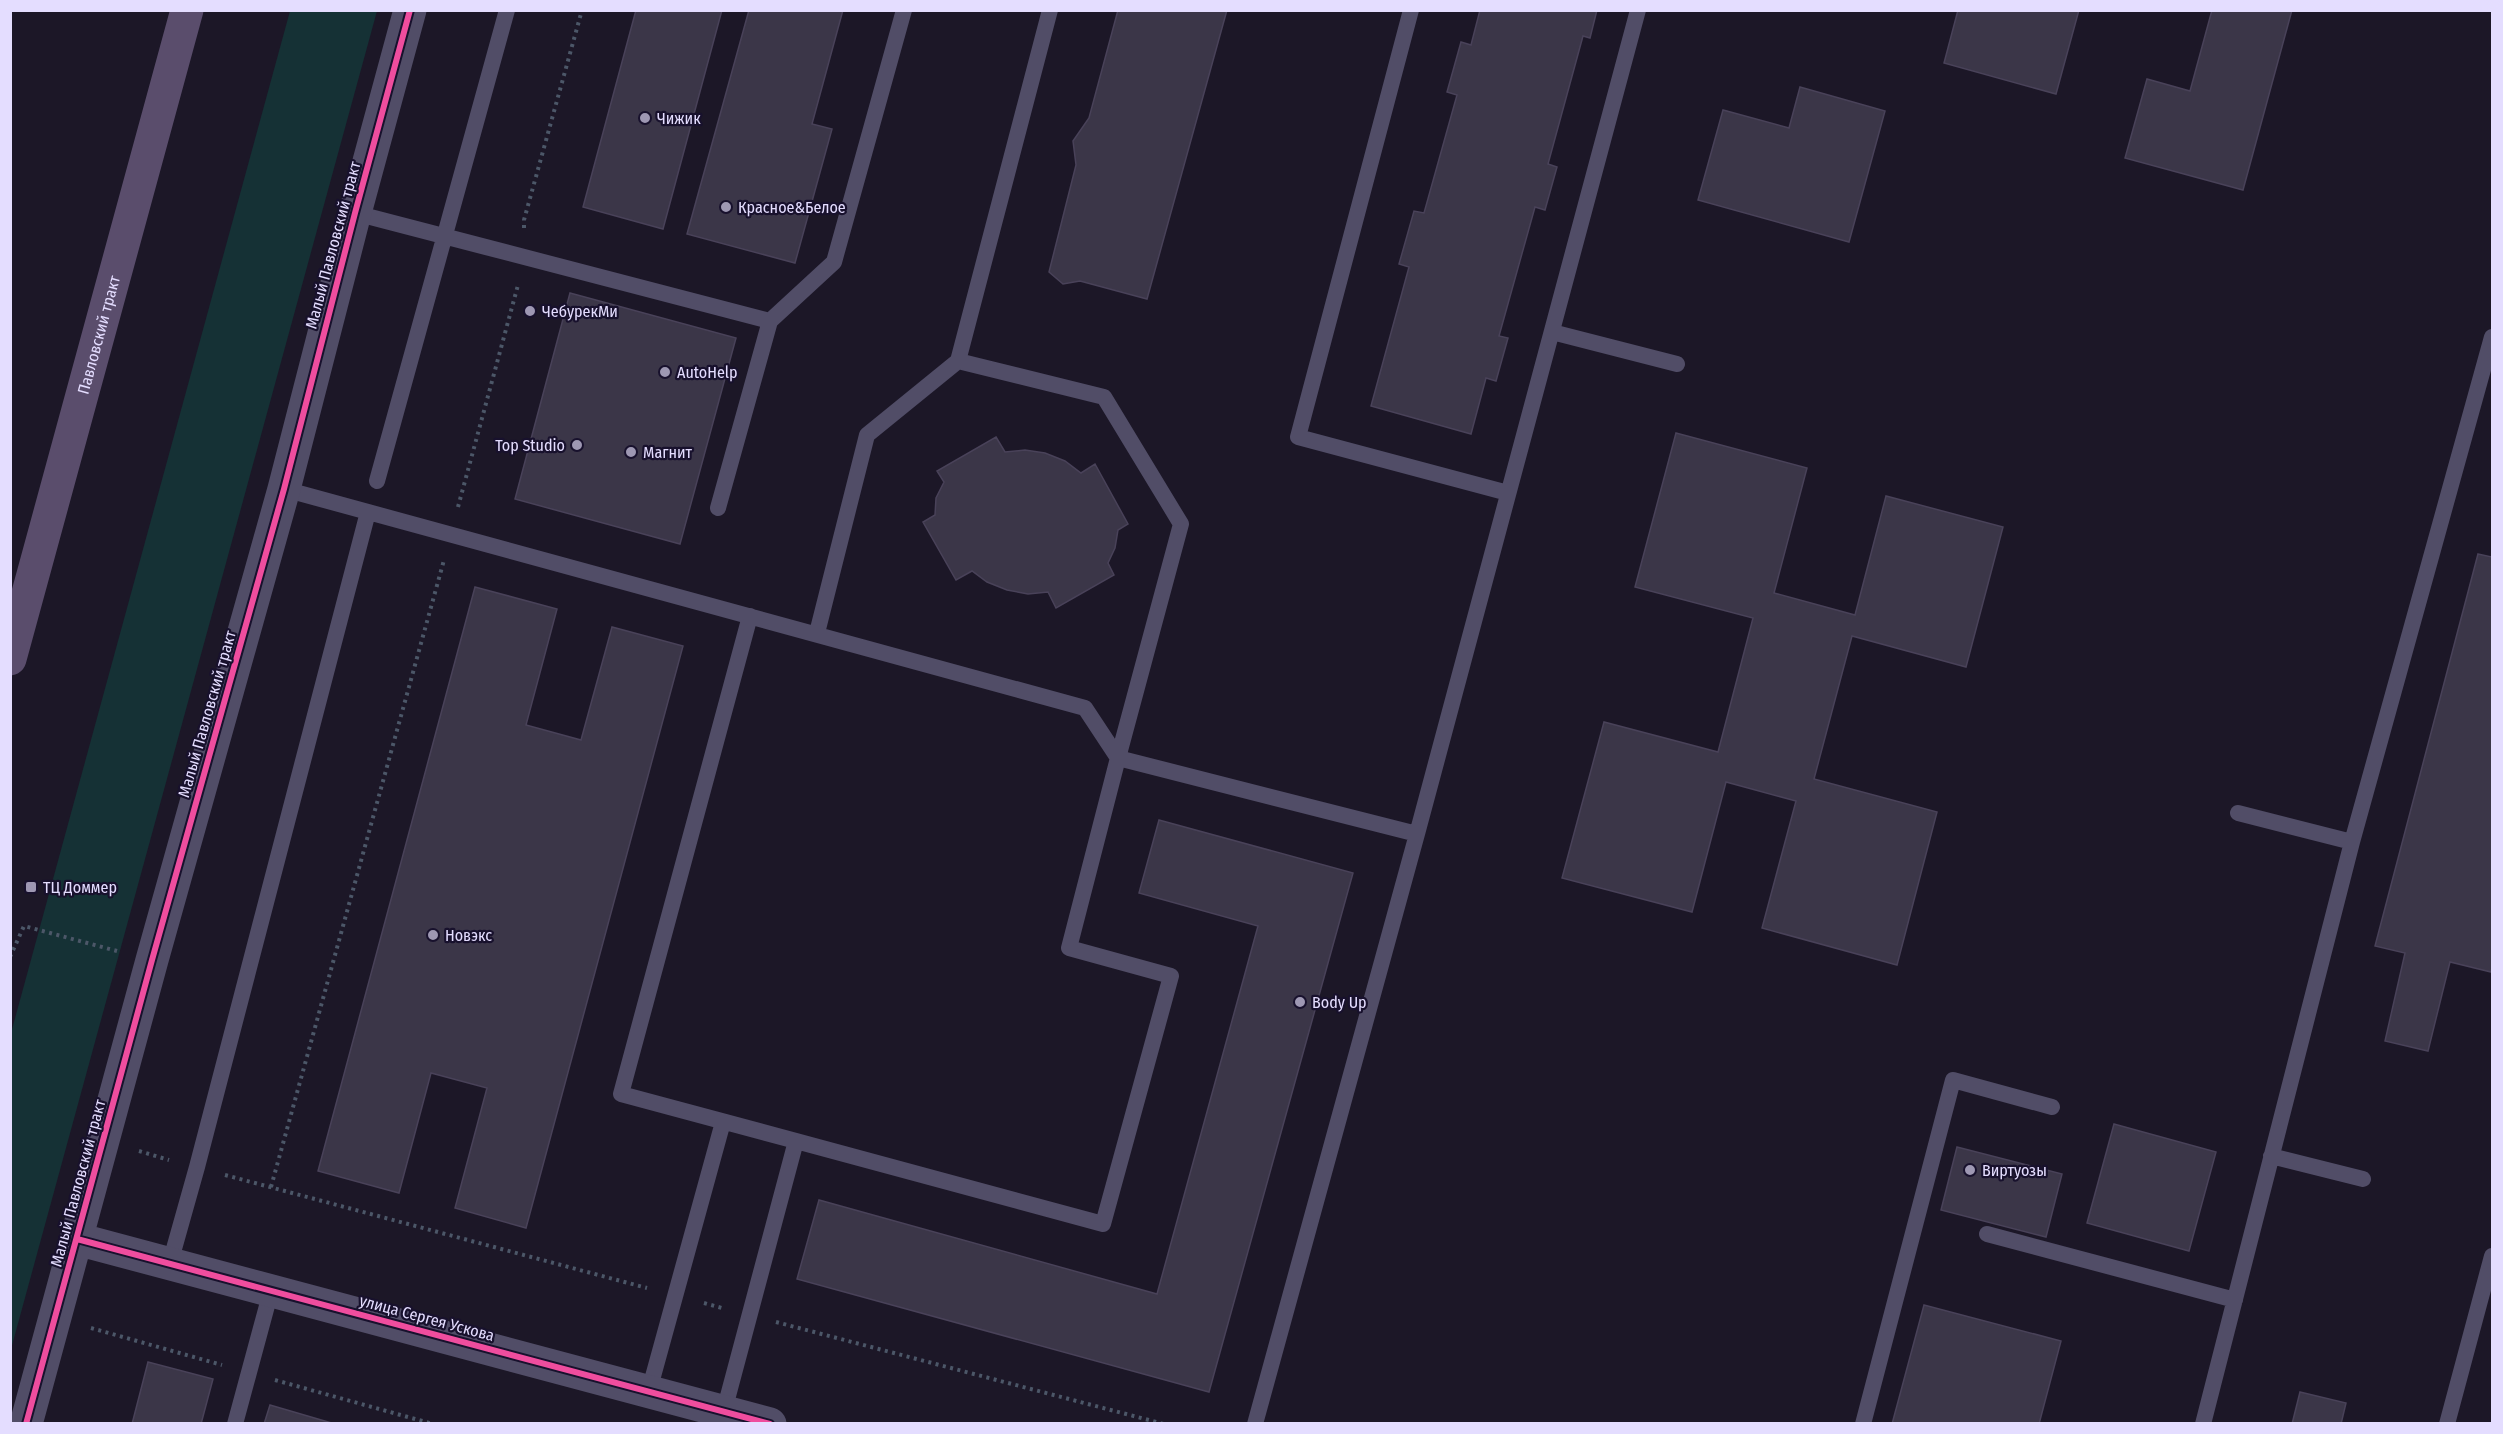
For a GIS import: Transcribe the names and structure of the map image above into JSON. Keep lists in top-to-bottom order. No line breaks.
{"streets":{"main road":["Павловский тракт"],"street":["Малый Павловский тракт","улица Сергея Ускова"]},"crossings":[["Малый Павловский тракт","улица Сергея Ускова"]],"places":{"other":["Чижик","Красное&Белое","ЧебурекМи","AutoHelp","Top Studio","Магнит","Новэкс","Body Up","Виртуозы"],"transit":["ТЦ Доммер"]}}
